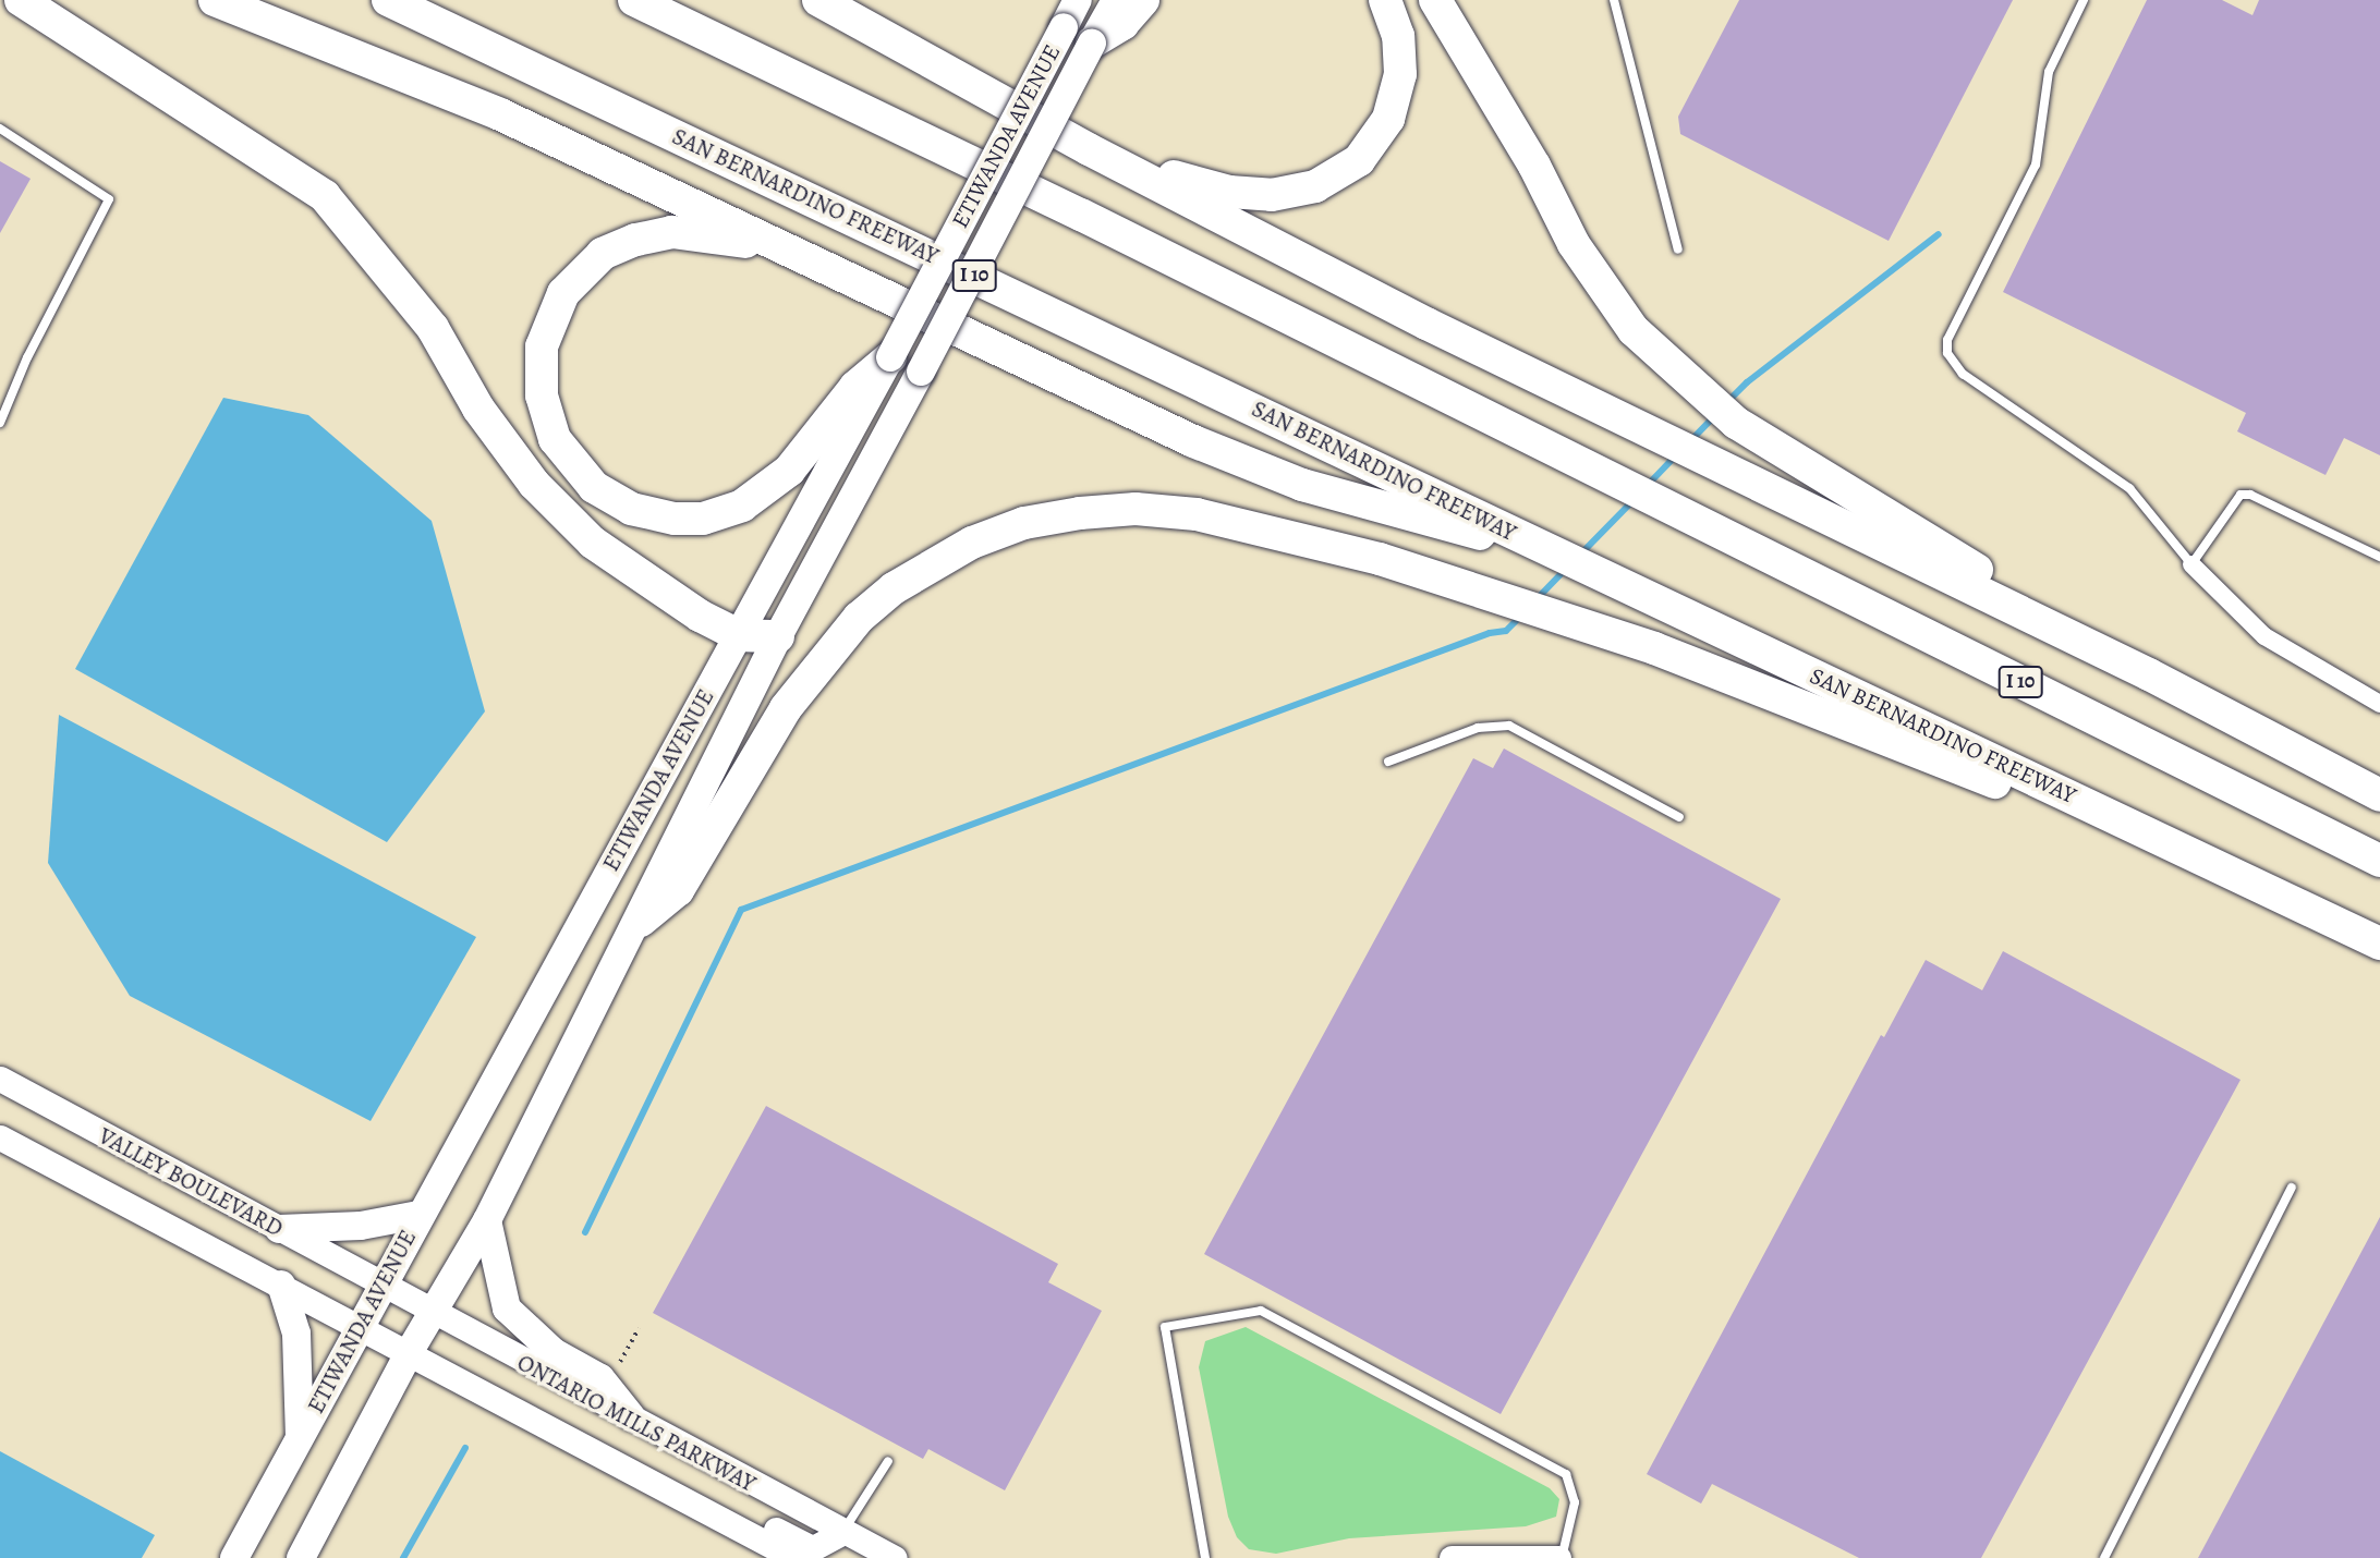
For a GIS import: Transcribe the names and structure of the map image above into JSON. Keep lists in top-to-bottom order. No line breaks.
{"streets":{"highway":["SAN BERNARDINO FREEWAY","I 10"],"main road":["ETIWANDA AVENUE","VALLEY BOULEVARD","ONTARIO MILLS PARKWAY"]},"crossings":[["ETIWANDA AVENUE","VALLEY BOULEVARD"],["ETIWANDA AVENUE","ONTARIO MILLS PARKWAY"],["VALLEY BOULEVARD","ONTARIO MILLS PARKWAY"]]}
